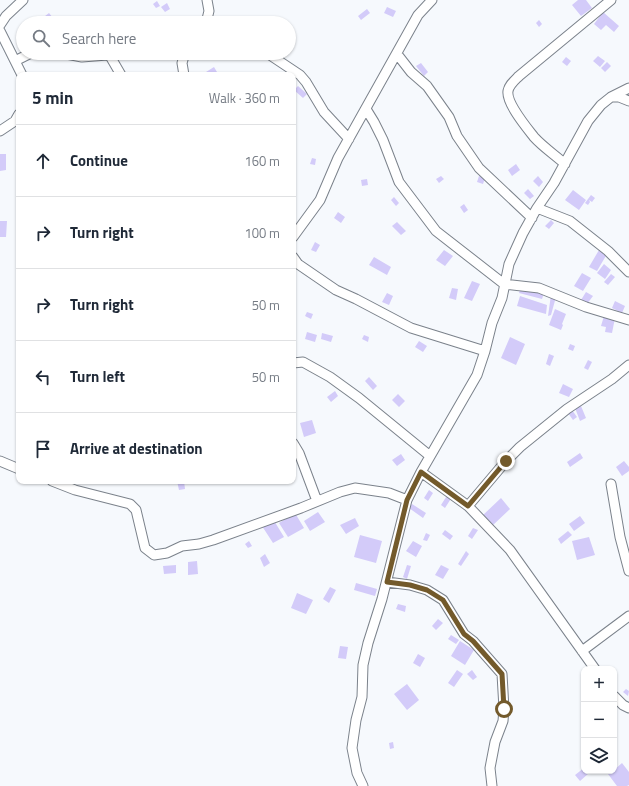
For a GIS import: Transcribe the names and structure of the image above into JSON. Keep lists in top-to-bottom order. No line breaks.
{"page":{"search":"Search here","heading":["5 min","Walk · 360 m"],"list":[["Continue","160 m"],["Turn right","100 m"],["Turn right","50 m"],["Turn left","50 m"],"Arrive at destination"],"map_buttons":["+","−"]}}
